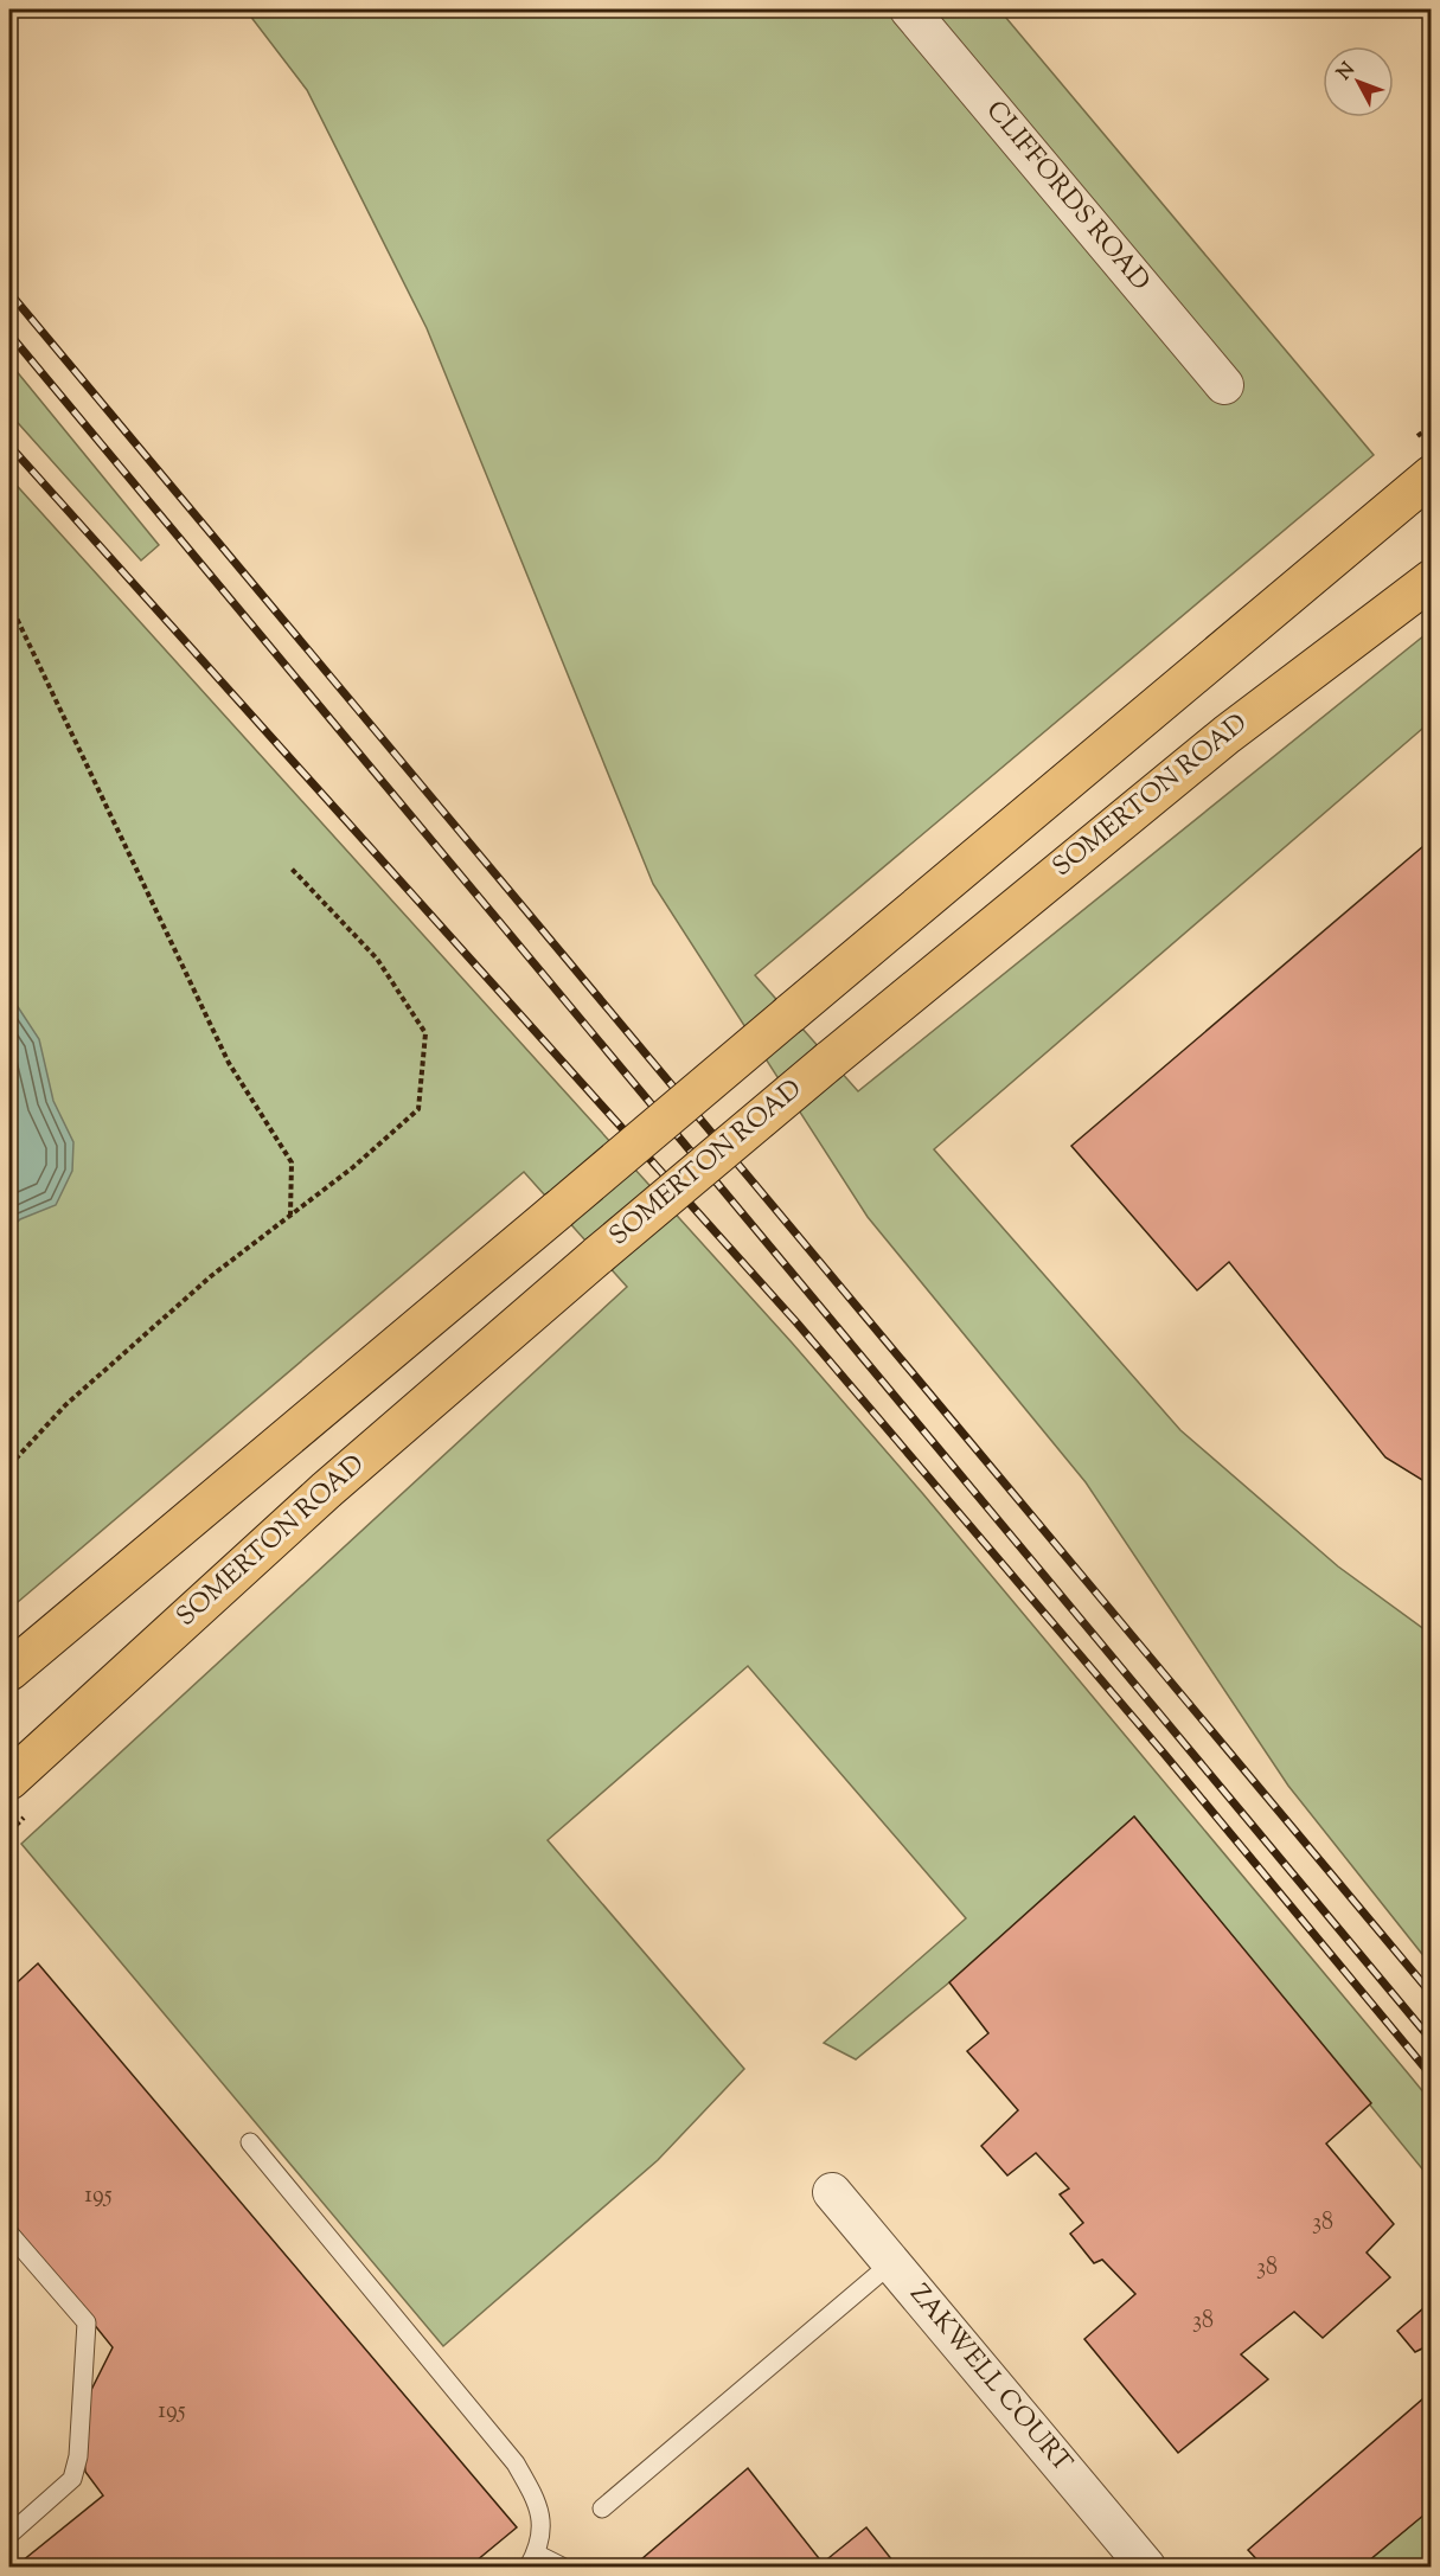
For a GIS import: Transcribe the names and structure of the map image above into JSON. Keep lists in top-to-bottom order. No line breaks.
{"streets":{"main road":["SOMERTON ROAD"],"street":["CLIFFORDS ROAD","ZAKWELL COURT"]},"house_numbers":["195","38","38","38","195"],"north":"top left"}
